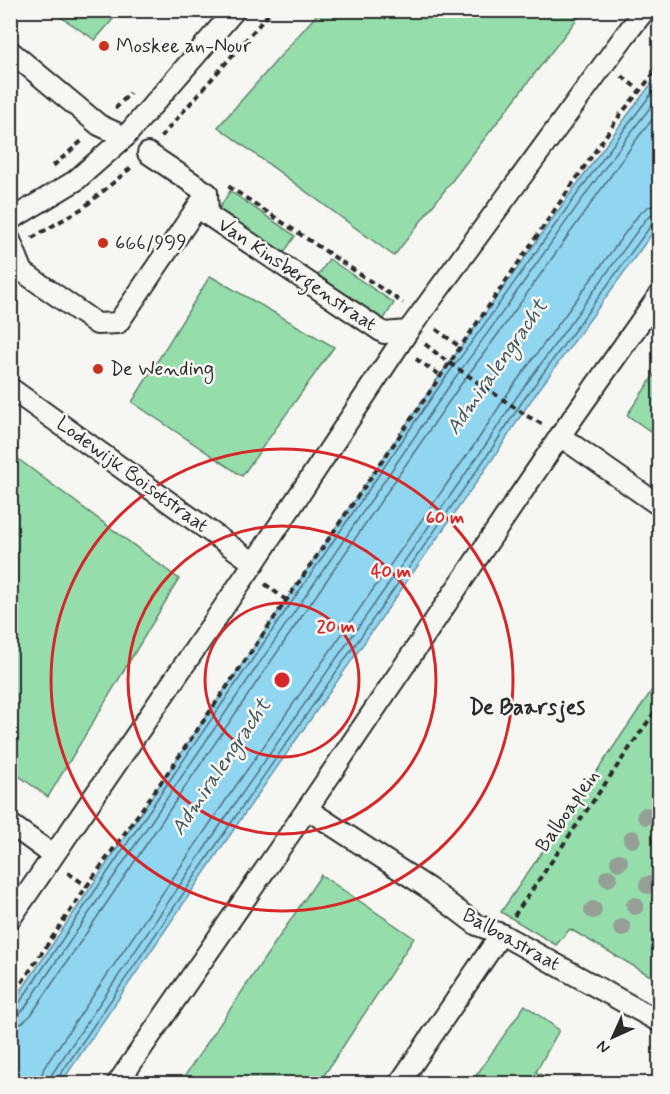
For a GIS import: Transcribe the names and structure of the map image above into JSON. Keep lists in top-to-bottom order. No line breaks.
{"streets":{"street":["Van Kinsbergenstraat","Lodewijk Boisotstraat","Balboastraat"],"path":["Balboaplein"]},"crossings":[["Balboaplein","Balboastraat"]],"districts":["De Baarsjes"],"water":["Admiralengracht"],"places":["Moskee an-Nour","666/999","De Wending"],"north":"bottom left","rings":["60 m","40 m","20 m"]}
